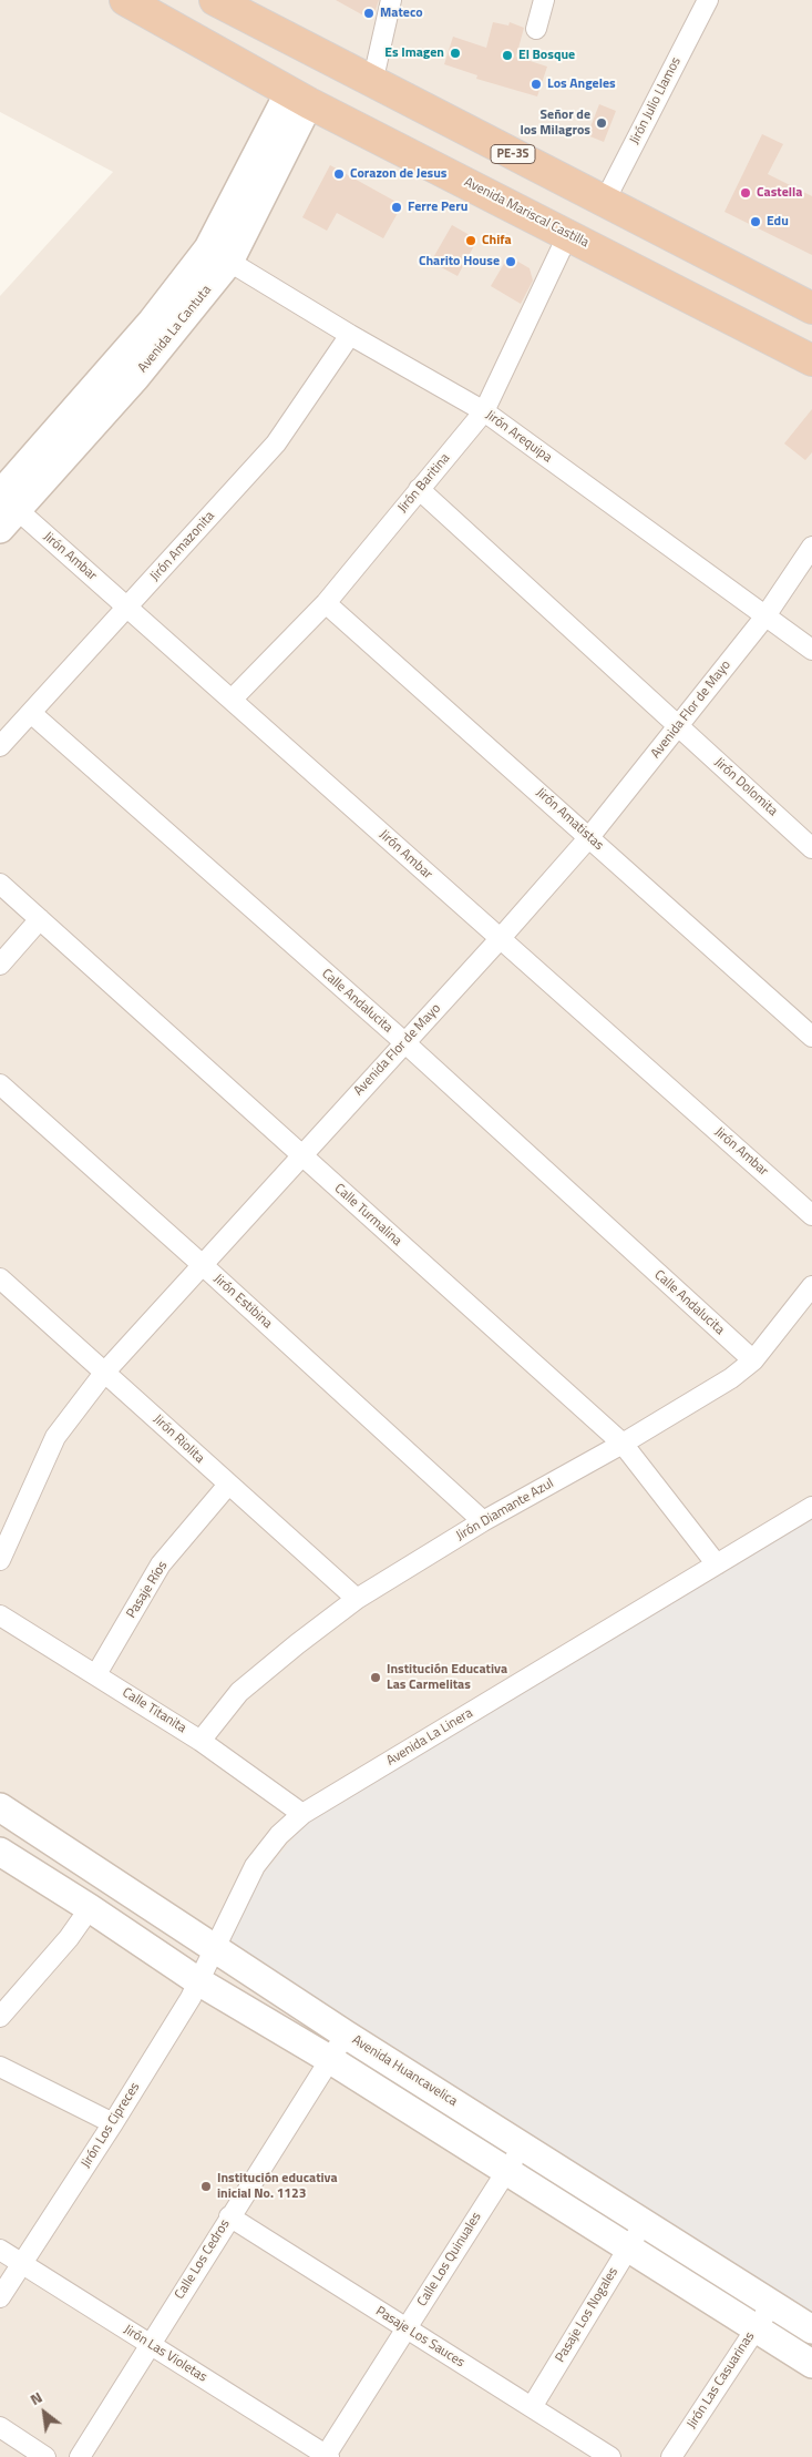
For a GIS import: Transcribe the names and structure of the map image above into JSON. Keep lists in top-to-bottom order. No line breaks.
{"streets":{"highway":["PE-3S","Avenida Mariscal Castilla"],"main road":["Avenida La Cantuta","Avenida Huancavelica"],"street":["Jirón Julio Llamos","Jirón Arequipa","Jirón Baritina","Jirón Amazonita","Jirón Ambar","Avenida Flor de Mayo","Jirón Dolomita","Jirón Amatistas","Calle Andalucita","Calle Turmalina","Jirón Estibina","Jirón Riolita","Jirón Diamante Azul","Pasaje Ríos","Calle Titanita","Avenida La Linera","Jirón Los Cipreces","Calle Los Cedros","Calle Los Quinuales","Pasaje Los Nogales","Pasaje Los Sauces","Jirón Las Violetas","Jirón Las Casuarinas"]},"crossings":[["Jirón Julio Llamos","PE-3S"],["Avenida Mariscal Castilla","Avenida La Cantuta"],["Avenida Mariscal Castilla","Jirón Baritina"],["Avenida La Cantuta","Jirón Arequipa"],["Avenida La Cantuta","Jirón Ambar"],["Jirón Arequipa","Jirón Baritina"],["Jirón Arequipa","Jirón Amazonita"],["Jirón Arequipa","Avenida Flor de Mayo"],["Jirón Baritina","Jirón Ambar"],["Jirón Baritina","Jirón Dolomita"],["Jirón Baritina","Jirón Amatistas"],["Jirón Amazonita","Jirón Ambar"],["Jirón Amazonita","Calle Andalucita"],["Jirón Ambar","Avenida Flor de Mayo"],["Avenida Flor de Mayo","Jirón Dolomita"],["Avenida Flor de Mayo","Jirón Amatistas"],["Avenida Flor de Mayo","Calle Andalucita"],["Avenida Flor de Mayo","Calle Turmalina"],["Avenida Flor de Mayo","Jirón Estibina"],["Avenida Flor de Mayo","Jirón Riolita"],["Calle Andalucita","Jirón Diamante Azul"],["Calle Turmalina","Jirón Diamante Azul"],["Calle Turmalina","Avenida La Linera"],["Jirón Estibina","Jirón Diamante Azul"],["Jirón Riolita","Jirón Diamante Azul"],["Jirón Riolita","Pasaje Ríos"],["Jirón Diamante Azul","Calle Titanita"],["Pasaje Ríos","Calle Titanita"],["Calle Titanita","Avenida La Linera"],["Avenida La Linera","Avenida Huancavelica"],["Avenida La Linera","Jirón Los Cipreces"],["Avenida Huancavelica","Jirón Los Cipreces"],["Avenida Huancavelica","Calle Los Cedros"],["Avenida Huancavelica","Calle Los Quinuales"],["Avenida Huancavelica","Pasaje Los Nogales"],["Avenida Huancavelica","Jirón Las Casuarinas"],["Jirón Los Cipreces","Jirón Las Violetas"],["Calle Los Cedros","Pasaje Los Sauces"],["Calle Los Cedros","Jirón Las Violetas"],["Calle Los Quinuales","Pasaje Los Sauces"],["Calle Los Quinuales","Jirón Las Violetas"],["Pasaje Los Nogales","Pasaje Los Sauces"]],"places":["Mateco","Es Imagen","El Bosque","Los Angeles","Señor de los Milagros","Corazon de Jesus","Castella","Ferre Peru","Edu","Chifa","Charito House","Institución Educativa Las Carmelitas","Institución educativa inicial No. 1123"],"north":"top left"}
